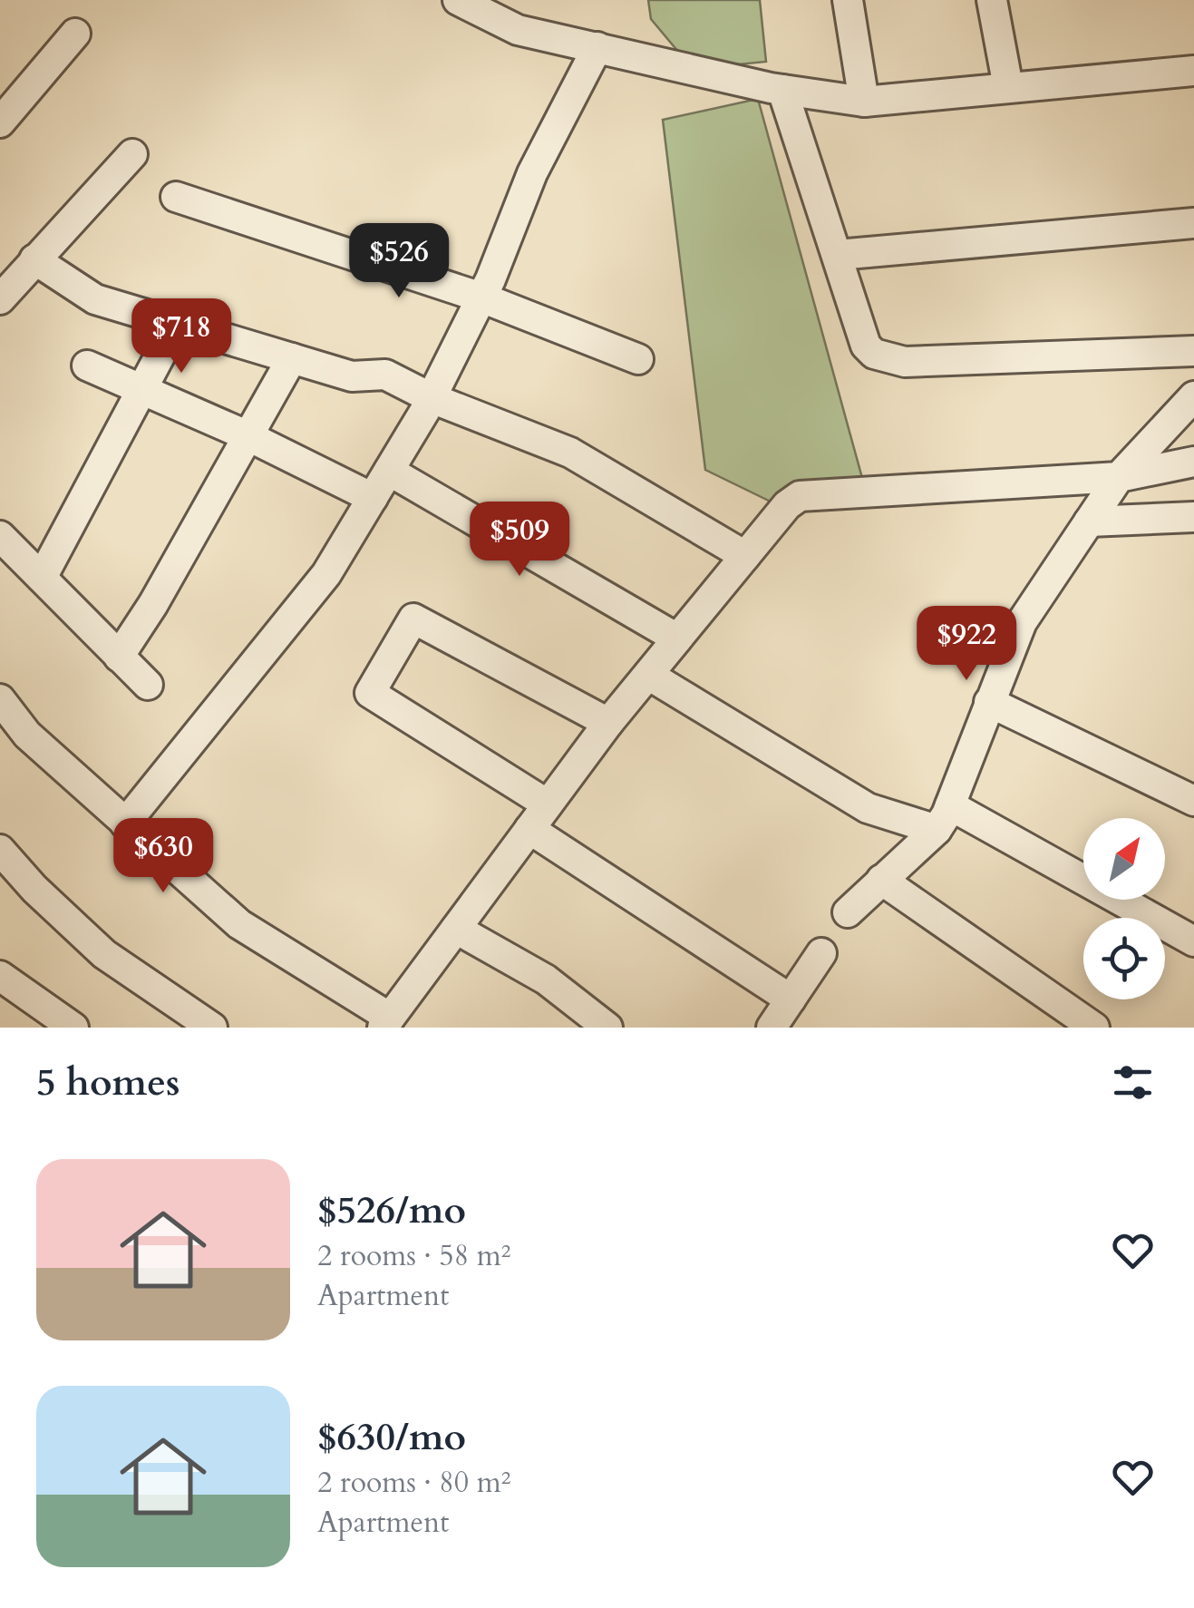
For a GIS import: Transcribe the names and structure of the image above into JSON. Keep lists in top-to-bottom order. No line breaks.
{"north":"top right","page":{"price":["$526","$718","$509","$922","$630"],"heading":"5 homes","list":[{"name":"$526/mo","note":"2 rooms · 58 m² · Apartment"},{"name":"$630/mo","note":"2 rooms · 80 m² · Apartment"}]}}
